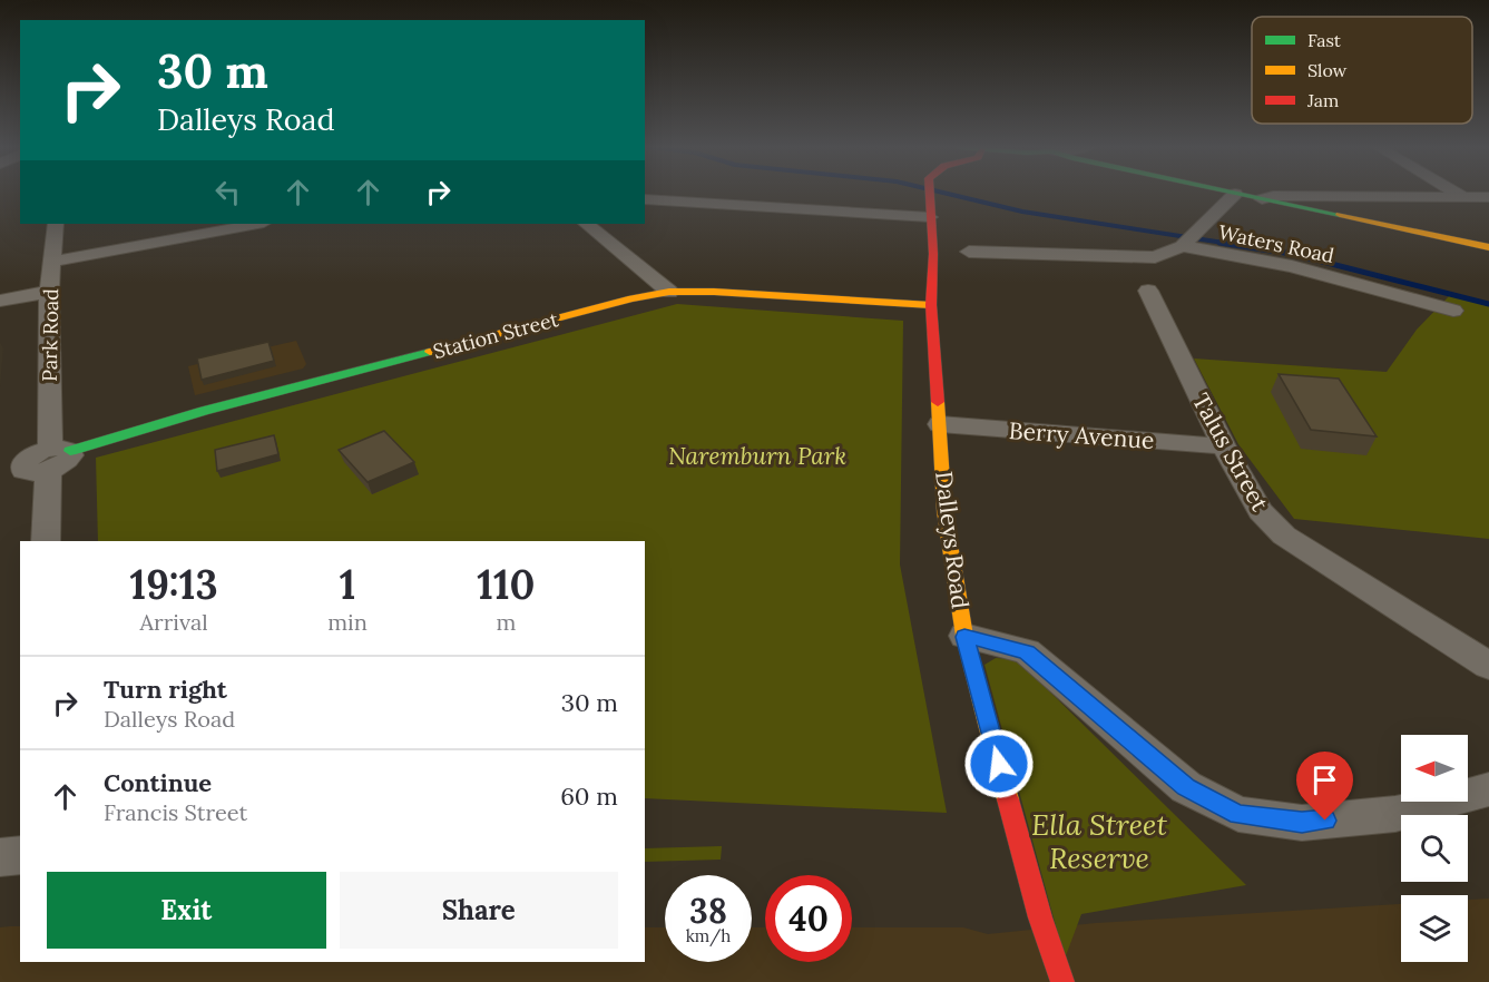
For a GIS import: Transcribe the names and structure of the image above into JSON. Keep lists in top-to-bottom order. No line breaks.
{"streets":{"street":["Waters Road","Park Road","Station Street","Berry Avenue","Talus Street","Dalleys Road"]},"crossings":[["Park Road","Station Street"],["Station Street","Dalleys Road"],["Berry Avenue","Talus Street"],["Berry Avenue","Dalleys Road"]],"parks":["Naremburn Park","Ella Street Reserve"],"legend":["Fast","Slow","Jam"],"north":"left","page":{"turn":["30 m","Dalleys Road"],"eta":["19:13","Arrival","1","min","110","m"],"list":[{"name":"Turn right","note":"Dalleys Road","value":"30 m"},{"name":"Continue","note":"Francis Street","value":"60 m"}],"buttons":["Exit","Share"],"speed":"38 km/h","limit":"40"}}
